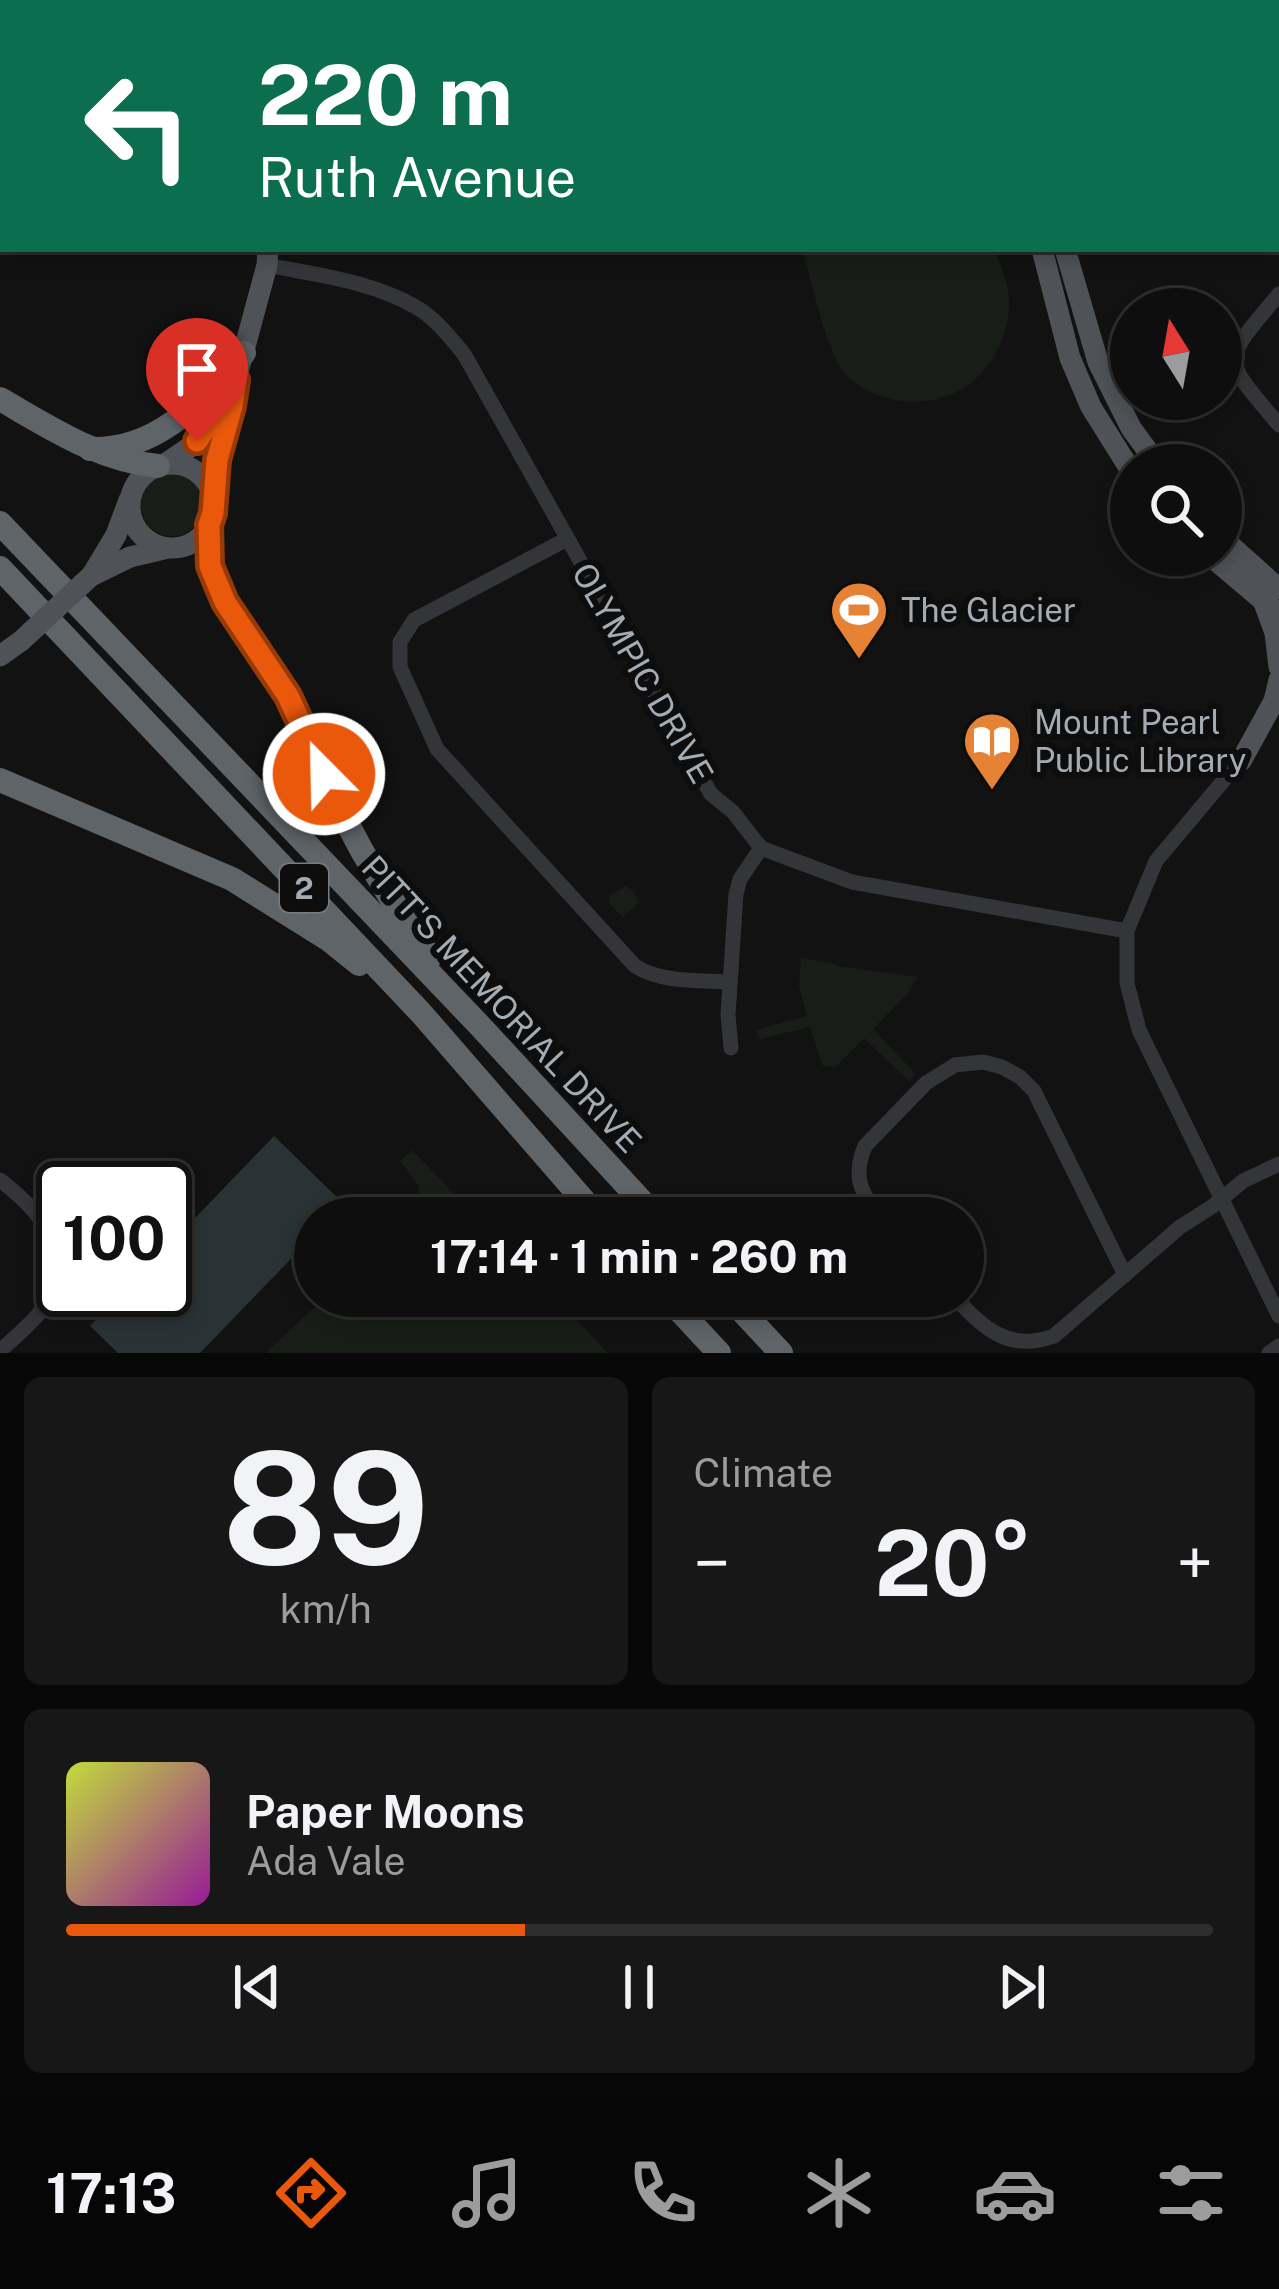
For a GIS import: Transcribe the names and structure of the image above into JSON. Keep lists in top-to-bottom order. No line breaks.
{"streets":{"highway":["2","PITT'S MEMORIAL DRIVE"],"street":["OLYMPIC DRIVE"]},"places":{"sports":["The Glacier"],"library":["Mount Pearl Public Library"]},"north":"top","page":{"turn":["220 m","Ruth Avenue"],"limit":"100","trip":"17:14 · 1 min · 260 m","tile":[["89","km/h"],"Climate"],"heat":["−","20°","+"],"song":["Paper Moons","Ada Vale"],"tabs":"17:13"}}
